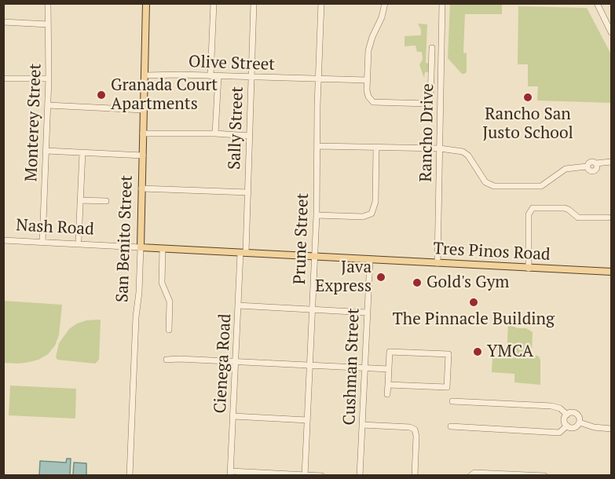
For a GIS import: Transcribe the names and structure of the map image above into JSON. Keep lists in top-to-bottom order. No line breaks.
{"streets":{"main road":["Nash Road","San Benito Street","Tres Pinos Road"],"street":["Olive Street","Monterey Street","Sally Street","Rancho Drive","Prune Street","Cienega Road","Cushman Street"]},"crossings":[["Olive Street","Sally Street"],["Olive Street","San Benito Street"],["Olive Street","Prune Street"],["Monterey Street","Nash Road"],["Sally Street","Nash Road"],["Sally Street","Cienega Road"],["Rancho Drive","Tres Pinos Road"],["Nash Road","San Benito Street"],["Nash Road","Prune Street"],["Nash Road","Tres Pinos Road"],["Nash Road","Cienega Road"],["Prune Street","Tres Pinos Road"],["Tres Pinos Road","Cushman Street"]],"places":["Granada Court Apartments","Rancho San Justo School","Java Express","Gold's Gym","The Pinnacle Building","YMCA"]}
